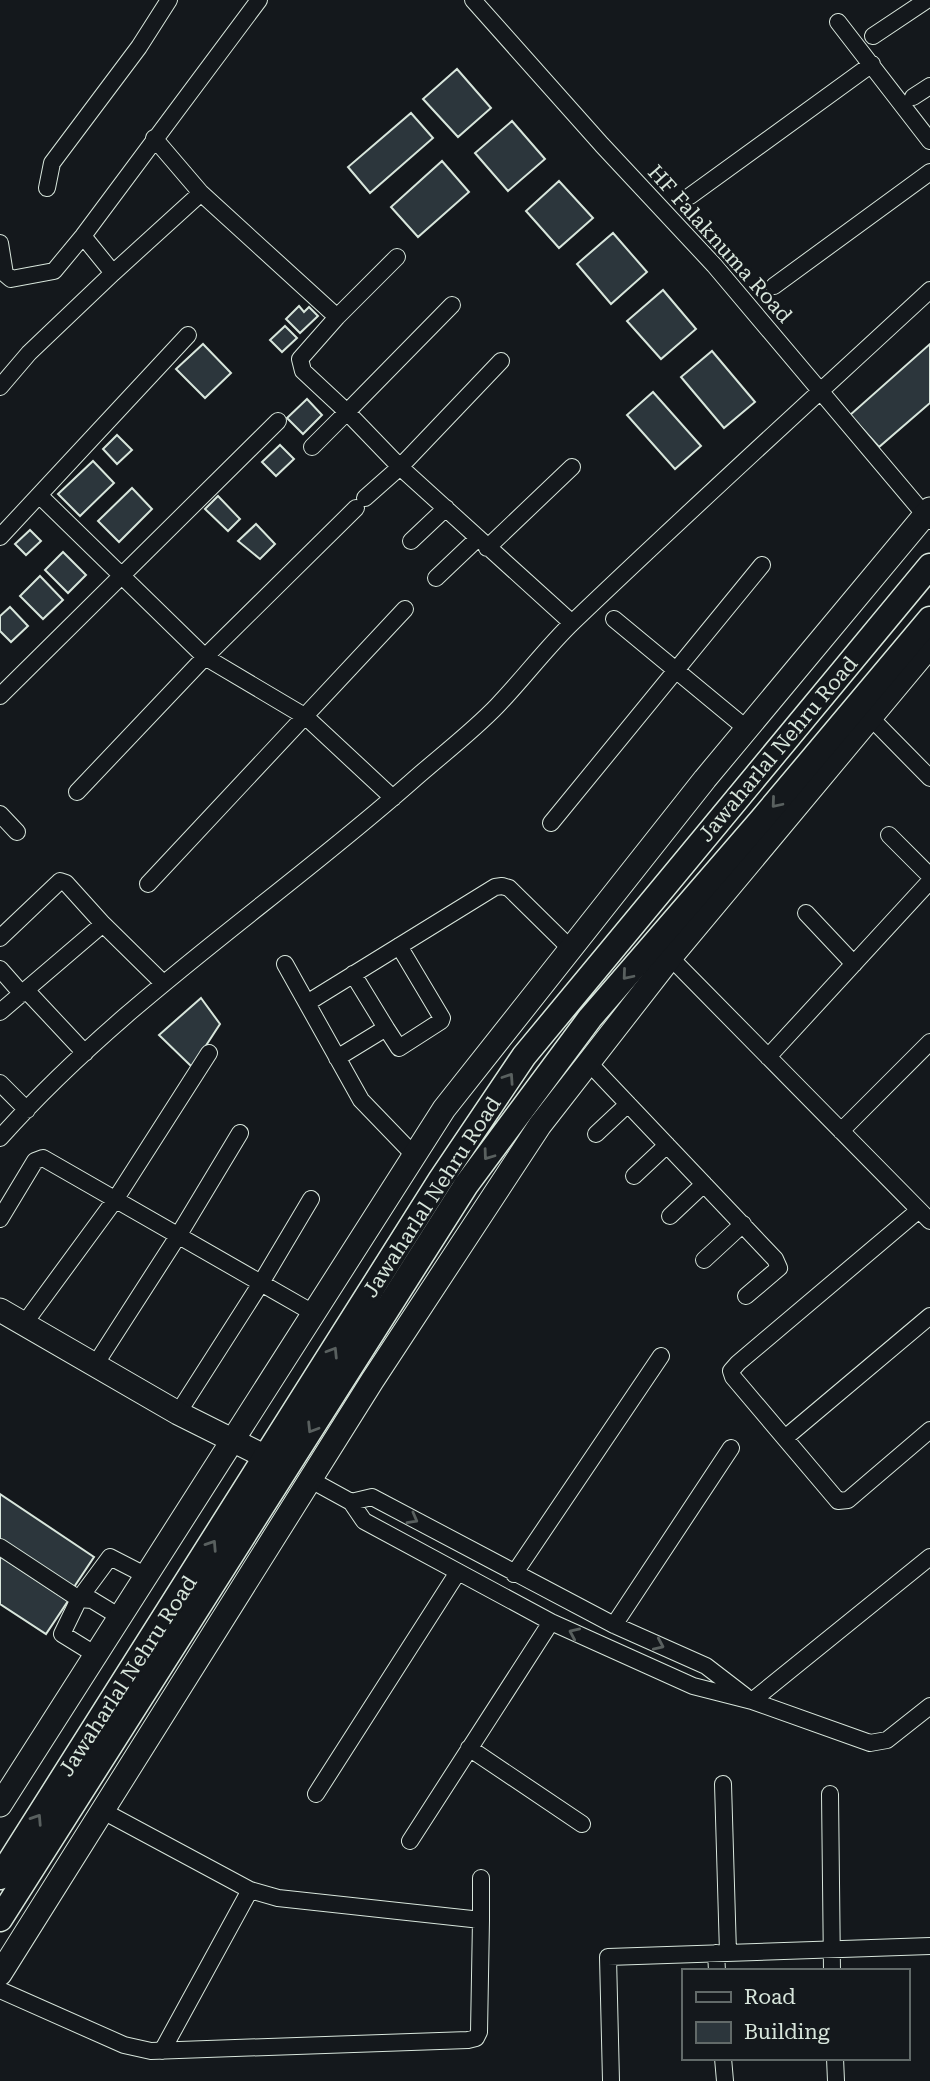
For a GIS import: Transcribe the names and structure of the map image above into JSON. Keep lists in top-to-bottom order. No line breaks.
{"streets":{"main road":["Jawaharlal Nehru Road"],"street":["HF Falaknuma Road"]},"legend":["Road","Building"]}
